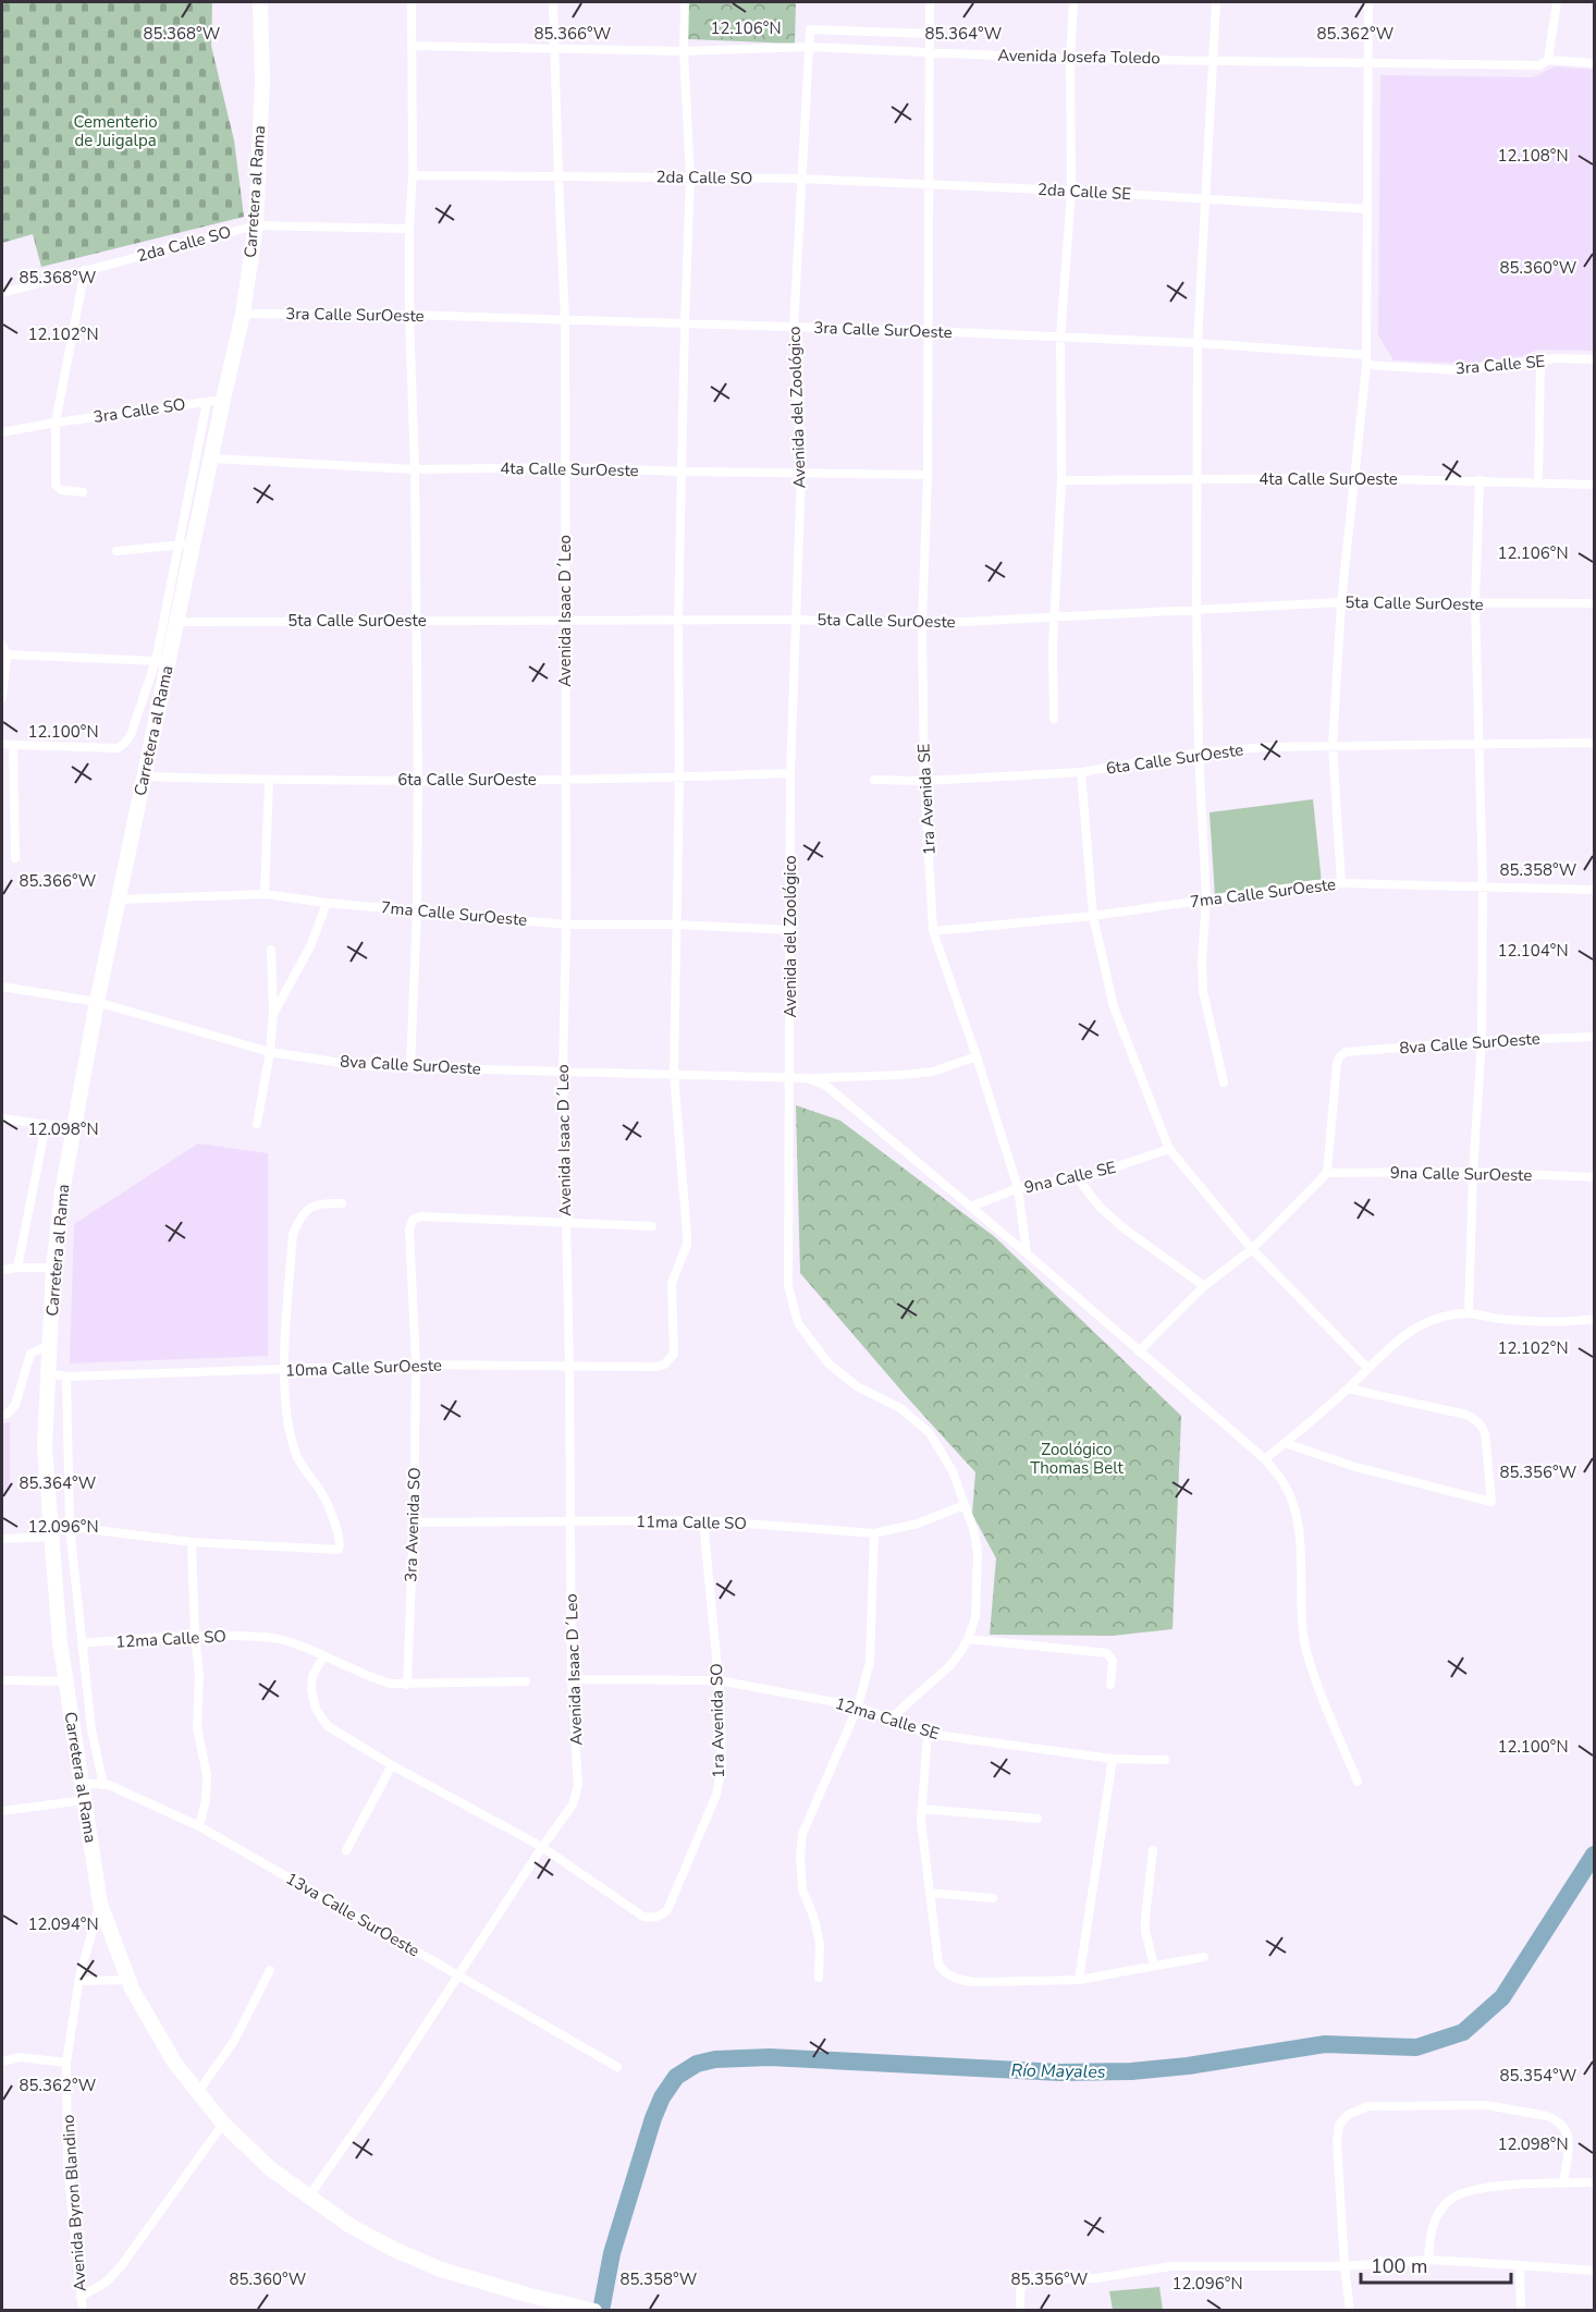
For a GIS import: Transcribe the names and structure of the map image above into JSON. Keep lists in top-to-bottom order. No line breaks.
{"streets":{"highway":["Carretera al Rama"],"street":["Avenida Josefa Toledo","2da Calle SO","2da Calle SE","3ra Calle SurOeste","3ra Calle SE","Avenida del Zoológico","3ra Calle SO","4ta Calle SurOeste","5ta Calle SurOeste","Avenida Isaac D´Leo","6ta Calle SurOeste","1ra Avenida SE","7ma Calle SurOeste","8va Calle SurOeste","9na Calle SurOeste","9na Calle SE","10ma Calle SurOeste","11ma Calle SO","3ra Avenida SO","12ma Calle SO","12ma Calle SE","1ra Avenida SO","13va Calle SurOeste","Avenida Byron Blandino"]},"crossings":[["Avenida Josefa Toledo","Avenida del Zoológico"],["Avenida Josefa Toledo","Avenida Isaac D´Leo"],["Avenida Josefa Toledo","1ra Avenida SE"],["2da Calle SO","Carretera al Rama"],["2da Calle SO","2da Calle SE"],["2da Calle SO","Avenida del Zoológico"],["2da Calle SO","Avenida Isaac D´Leo"],["Carretera al Rama","3ra Calle SurOeste"],["Carretera al Rama","3ra Calle SO"],["Carretera al Rama","4ta Calle SurOeste"],["Carretera al Rama","5ta Calle SurOeste"],["Carretera al Rama","Avenida Isaac D´Leo"],["Carretera al Rama","6ta Calle SurOeste"],["Carretera al Rama","7ma Calle SurOeste"],["Carretera al Rama","8va Calle SurOeste"],["Carretera al Rama","10ma Calle SurOeste"],["Carretera al Rama","13va Calle SurOeste"],["Carretera al Rama","Avenida Byron Blandino"],["2da Calle SE","Avenida del Zoológico"],["2da Calle SE","1ra Avenida SE"],["3ra Calle SurOeste","3ra Calle SE"],["3ra Calle SurOeste","Avenida del Zoológico"],["3ra Calle SurOeste","Avenida Isaac D´Leo"],["3ra Calle SurOeste","1ra Avenida SE"],["Avenida del Zoológico","4ta Calle SurOeste"],["Avenida del Zoológico","5ta Calle SurOeste"],["Avenida del Zoológico","6ta Calle SurOeste"],["Avenida del Zoológico","7ma Calle SurOeste"],["Avenida del Zoológico","8va Calle SurOeste"],["Avenida del Zoológico","11ma Calle SO"],["Avenida del Zoológico","12ma Calle SE"],["4ta Calle SurOeste","Avenida Isaac D´Leo"],["4ta Calle SurOeste","1ra Avenida SE"],["5ta Calle SurOeste","Avenida Isaac D´Leo"],["5ta Calle SurOeste","1ra Avenida SE"],["Avenida Isaac D´Leo","6ta Calle SurOeste"],["Avenida Isaac D´Leo","7ma Calle SurOeste"],["Avenida Isaac D´Leo","8va Calle SurOeste"],["Avenida Isaac D´Leo","10ma Calle SurOeste"],["Avenida Isaac D´Leo","11ma Calle SO"],["Avenida Isaac D´Leo","3ra Avenida SO"],["Avenida Isaac D´Leo","12ma Calle SE"],["Avenida Isaac D´Leo","1ra Avenida SO"],["Avenida Isaac D´Leo","13va Calle SurOeste"],["6ta Calle SurOeste","1ra Avenida SE"],["1ra Avenida SE","7ma Calle SurOeste"],["1ra Avenida SE","8va Calle SurOeste"],["1ra Avenida SE","9na Calle SE"],["8va Calle SurOeste","9na Calle SurOeste"],["8va Calle SurOeste","10ma Calle SurOeste"],["10ma Calle SurOeste","3ra Avenida SO"],["11ma Calle SO","3ra Avenida SO"],["11ma Calle SO","1ra Avenida SO"],["3ra Avenida SO","12ma Calle SO"],["12ma Calle SE","1ra Avenida SO"]],"water":["Río Mayales"],"parks":["Cementerio de Juigalpa","Zoológico Thomas Belt"],"scale_bar":"100 m","coordinates":["12.106°N","85.364°W","85.368°W","85.366°W","85.362°W","12.108°N","85.360°W","12.102°N","12.100°N","85.358°W","12.104°N","12.098°N","85.356°W","12.096°N","12.094°N","85.354°W"]}
